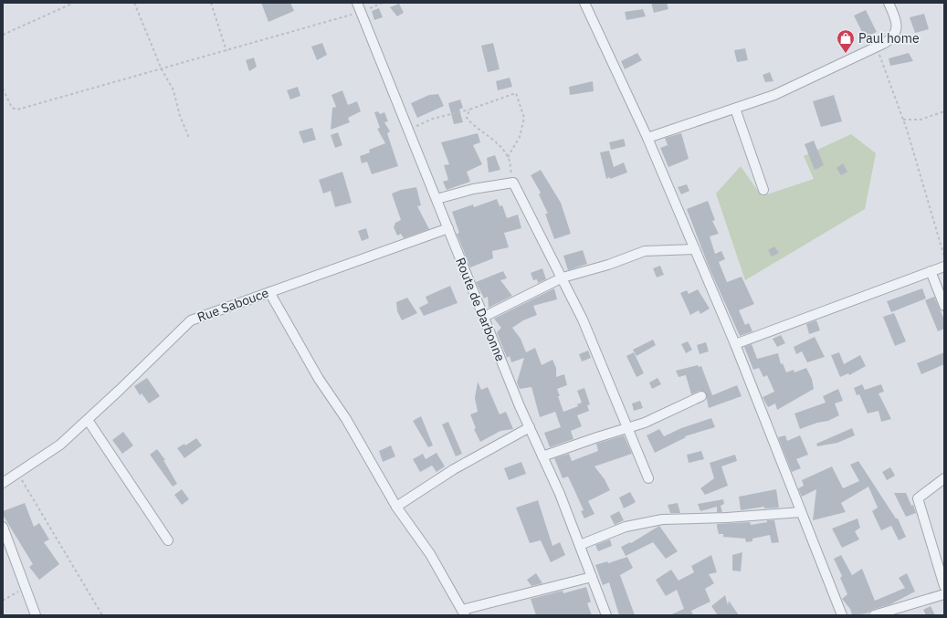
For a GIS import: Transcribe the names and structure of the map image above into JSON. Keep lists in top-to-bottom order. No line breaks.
{"streets":{"street":["Rue Sabouce","Route de Darbonne"]},"crossings":[["Rue Sabouce","Route de Darbonne"]],"places":{"shop":["Paul home"]}}
